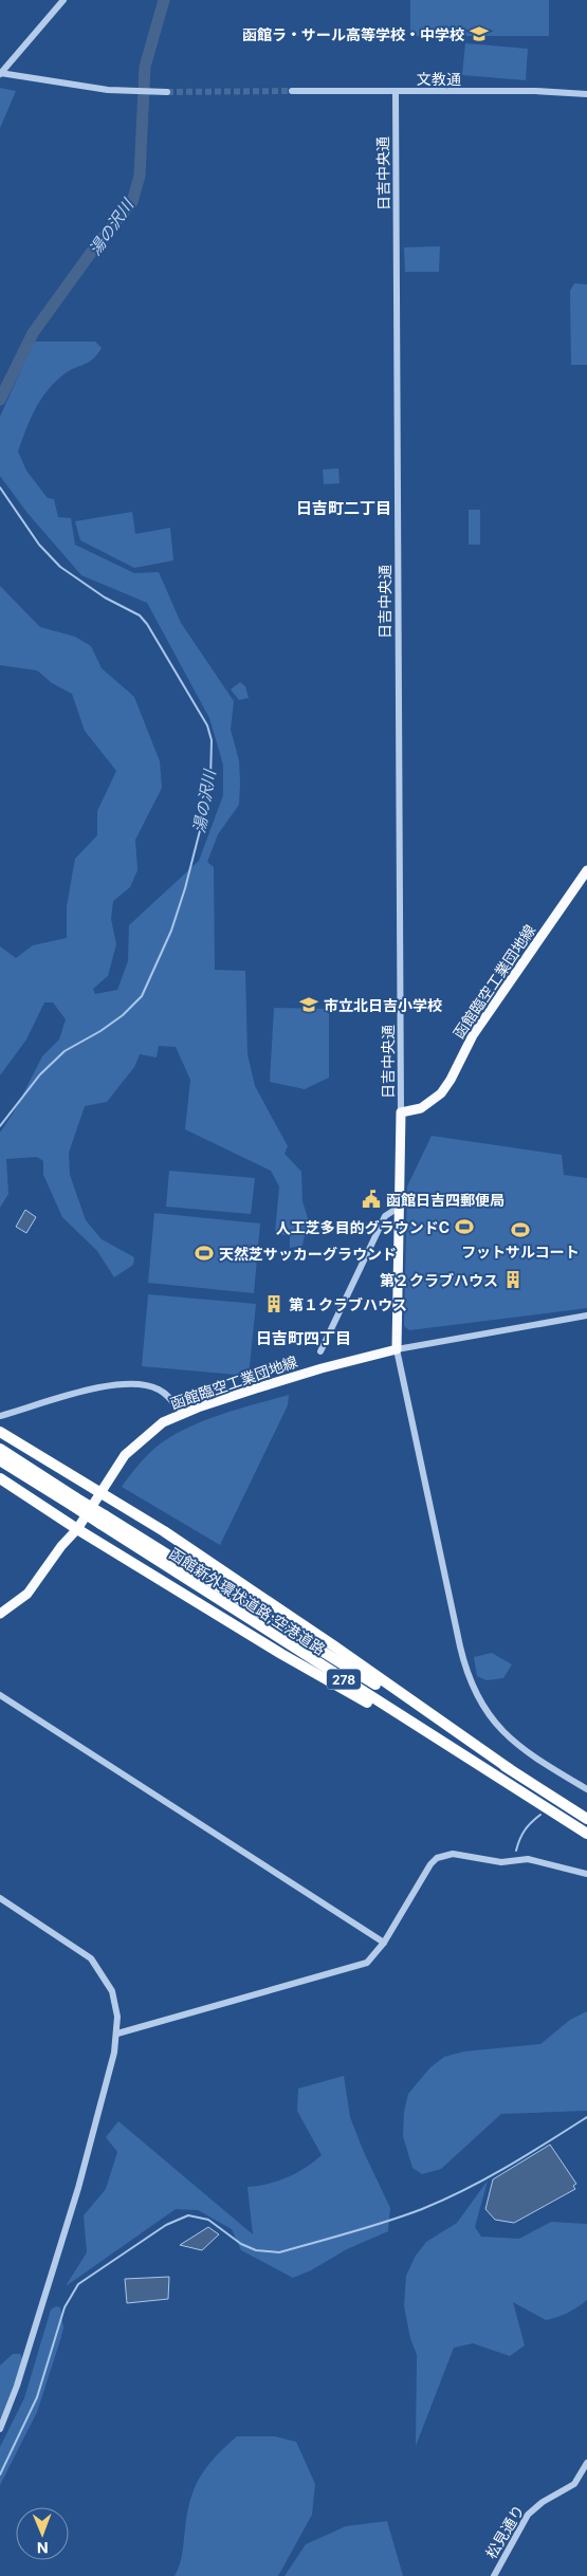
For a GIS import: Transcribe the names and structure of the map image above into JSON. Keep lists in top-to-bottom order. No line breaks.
{"streets":{"highway":["函館新外環状道路;空港道路","278"],"main road":["函館臨空工業団地線"],"street":["文教通","日吉中央通","松見通り"]},"crossings":[["文教通","日吉中央通"],["日吉中央通","函館臨空工業団地線"]],"districts":["日吉町二丁目","日吉町四丁目"],"water":["湯の沢川"],"places":{"school or university":["函館ラ・サール高等学校・中学校","市立北日吉小学校"],"public building":["函館日吉四郵便局"],"sports":["人工芝多目的グラウンドC","フットサルコート","天然芝サッカーグラウンド"],"building":["第２クラブハウス","第１クラブハウス"]},"north":"bottom"}
